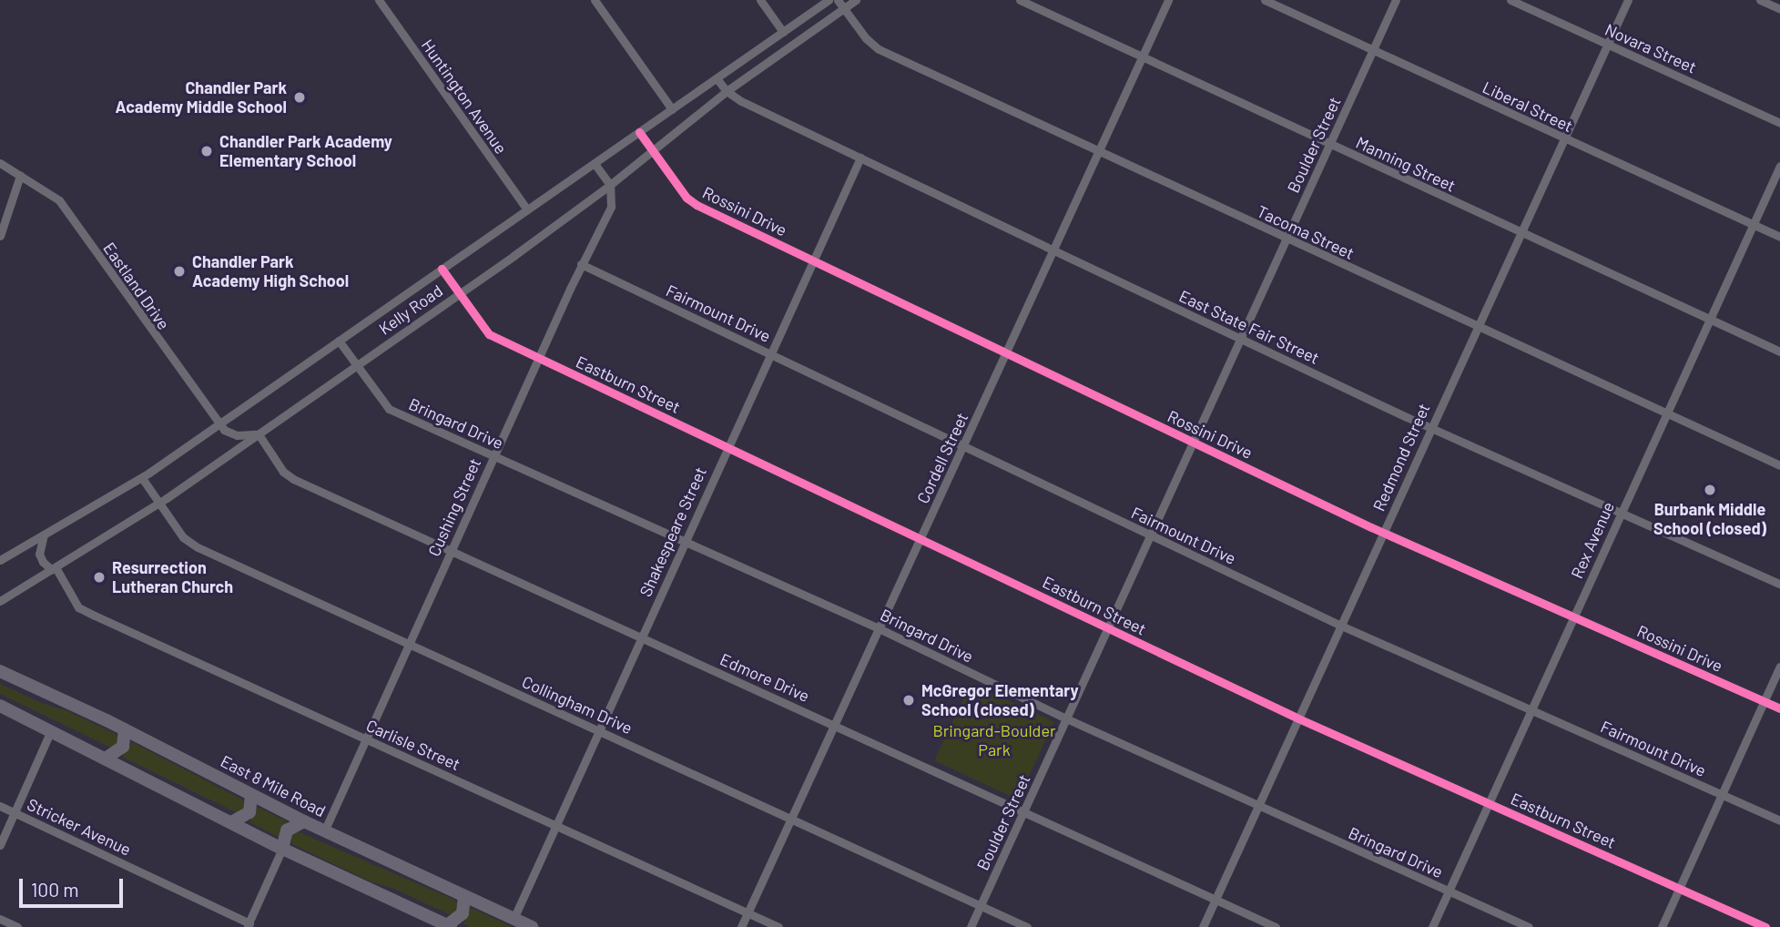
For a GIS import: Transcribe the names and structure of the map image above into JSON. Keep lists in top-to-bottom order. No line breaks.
{"streets":{"highway":["East 8 Mile Road"],"street":["Novara Street","Huntington Avenue","Liberal Street","Boulder Street","Manning Street","Rossini Drive","Tacoma Street","Eastland Drive","Kelly Road","Fairmount Drive","East State Fair Street","Eastburn Street","Bringard Drive","Redmond Street","Cordell Street","Cushing Street","Shakespeare Street","Rex Avenue","Edmore Drive","Collingham Drive","Carlisle Street","Stricker Avenue"]},"crossings":[["Novara Street","Redmond Street"],["Huntington Avenue","Kelly Road"],["Liberal Street","Boulder Street"],["Liberal Street","Redmond Street"],["Liberal Street","Rex Avenue"],["Boulder Street","Manning Street"],["Boulder Street","Rossini Drive"],["Boulder Street","Tacoma Street"],["Boulder Street","Fairmount Drive"],["Boulder Street","East State Fair Street"],["Boulder Street","Eastburn Street"],["Boulder Street","Bringard Drive"],["Boulder Street","Edmore Drive"],["Boulder Street","Collingham Drive"],["Manning Street","Redmond Street"],["Manning Street","Cordell Street"],["Manning Street","Rex Avenue"],["Rossini Drive","Kelly Road"],["Rossini Drive","Redmond Street"],["Rossini Drive","Cordell Street"],["Rossini Drive","Shakespeare Street"],["Rossini Drive","Rex Avenue"],["Tacoma Street","Kelly Road"],["Tacoma Street","Redmond Street"],["Tacoma Street","Cordell Street"],["Tacoma Street","Rex Avenue"],["Eastland Drive","Kelly Road"],["Kelly Road","East State Fair Street"],["Kelly Road","Eastburn Street"],["Kelly Road","Bringard Drive"],["Kelly Road","Cushing Street"],["Kelly Road","Edmore Drive"],["Kelly Road","Collingham Drive"],["Kelly Road","Carlisle Street"],["Fairmount Drive","Redmond Street"],["Fairmount Drive","Cordell Street"],["Fairmount Drive","Cushing Street"],["Fairmount Drive","Shakespeare Street"],["Fairmount Drive","Rex Avenue"],["East State Fair Street","Redmond Street"],["East State Fair Street","Cordell Street"],["East State Fair Street","Shakespeare Street"],["East State Fair Street","Rex Avenue"],["Eastburn Street","Redmond Street"],["Eastburn Street","Cordell Street"],["Eastburn Street","Cushing Street"],["Eastburn Street","Shakespeare Street"],["Eastburn Street","Rex Avenue"],["Bringard Drive","Redmond Street"],["Bringard Drive","Cordell Street"],["Bringard Drive","Cushing Street"],["Bringard Drive","Shakespeare Street"],["Bringard Drive","Rex Avenue"],["Redmond Street","Edmore Drive"],["Cordell Street","Edmore Drive"],["Cordell Street","Collingham Drive"],["Cordell Street","Carlisle Street"],["Cushing Street","Edmore Drive"],["Cushing Street","Collingham Drive"],["Cushing Street","Carlisle Street"],["Cushing Street","East 8 Mile Road"],["Shakespeare Street","Edmore Drive"],["Shakespeare Street","Collingham Drive"],["Shakespeare Street","Carlisle Street"],["Shakespeare Street","East 8 Mile Road"]],"parks":["Bringard-Boulder Park"],"places":["Chandler Park Academy Middle School","Chandler Park Academy Elementary School","Chandler Park Academy High School","Burbank Middle School (closed)","Resurrection Lutheran Church","McGregor Elementary School (closed)"],"scale_bar":"100 m"}
